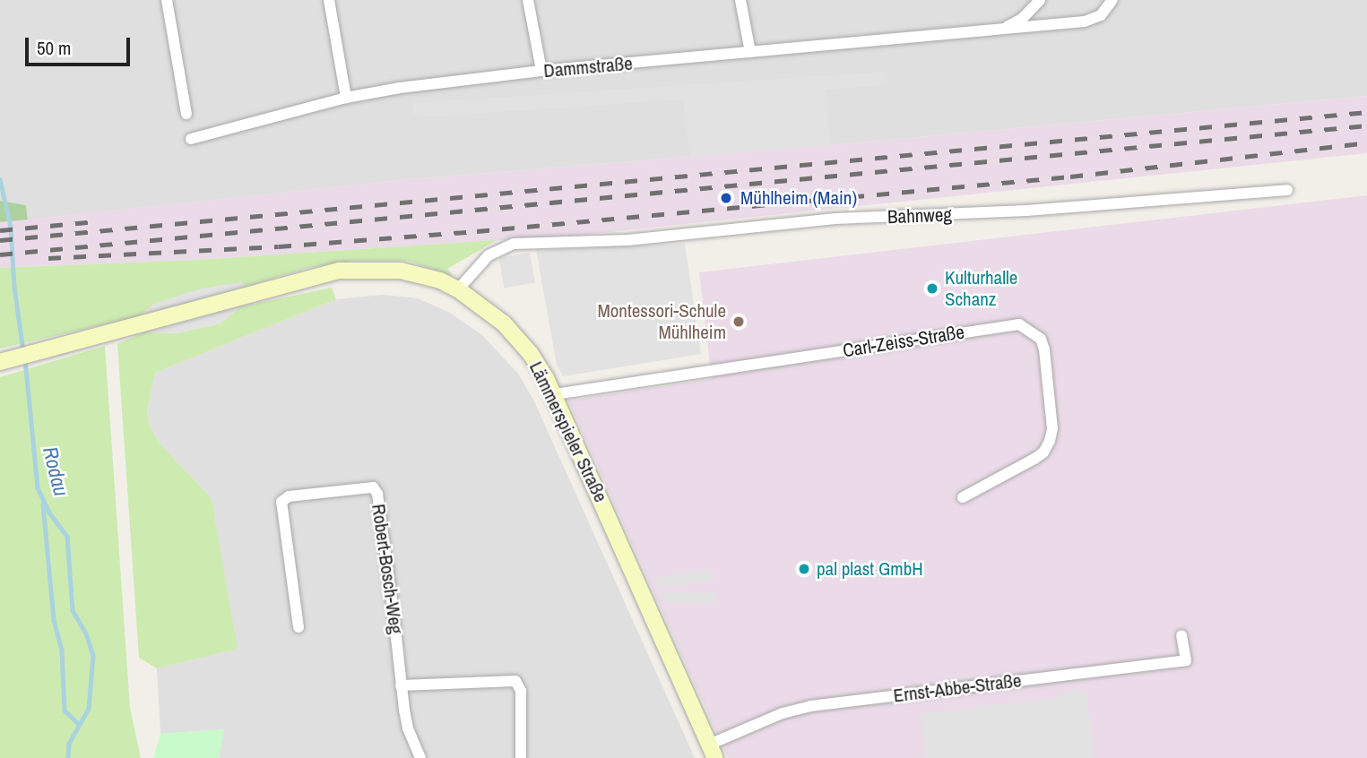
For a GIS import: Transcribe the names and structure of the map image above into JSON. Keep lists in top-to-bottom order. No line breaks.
{"streets":{"main road":["Lämmerspieler Straße"],"street":["Dammstraße","Bahnweg","Carl-Zeiss-Straße","Robert-Bosch-Weg","Ernst-Abbe-Straße"]},"crossings":[["Bahnweg","Lämmerspieler Straße"],["Carl-Zeiss-Straße","Lämmerspieler Straße"],["Lämmerspieler Straße","Ernst-Abbe-Straße"]],"water":["Rodau"],"places":["Mühlheim (Main)","Kulturhalle Schanz","Montessori-Schule Mühlheim","pal plast GmbH"],"scale_bar":"50 m"}
